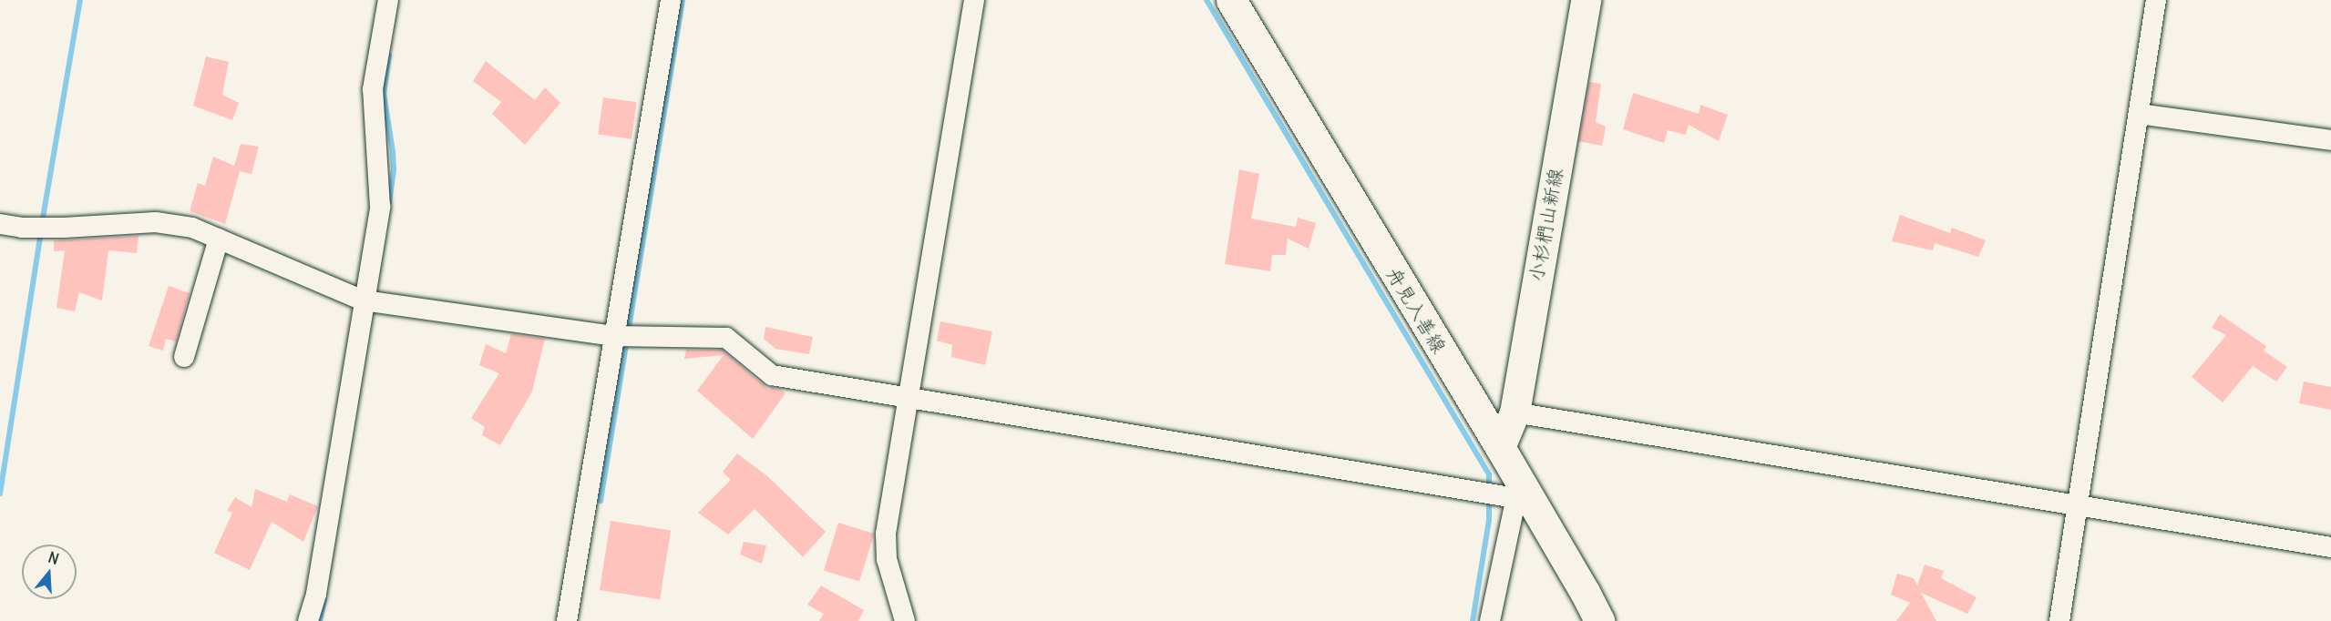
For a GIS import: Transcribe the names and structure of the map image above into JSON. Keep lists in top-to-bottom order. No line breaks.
{"streets":{"main road":["小杉椚山新線","舟見入善線"]},"crossings":[["小杉椚山新線","舟見入善線"]],"north":"top"}
